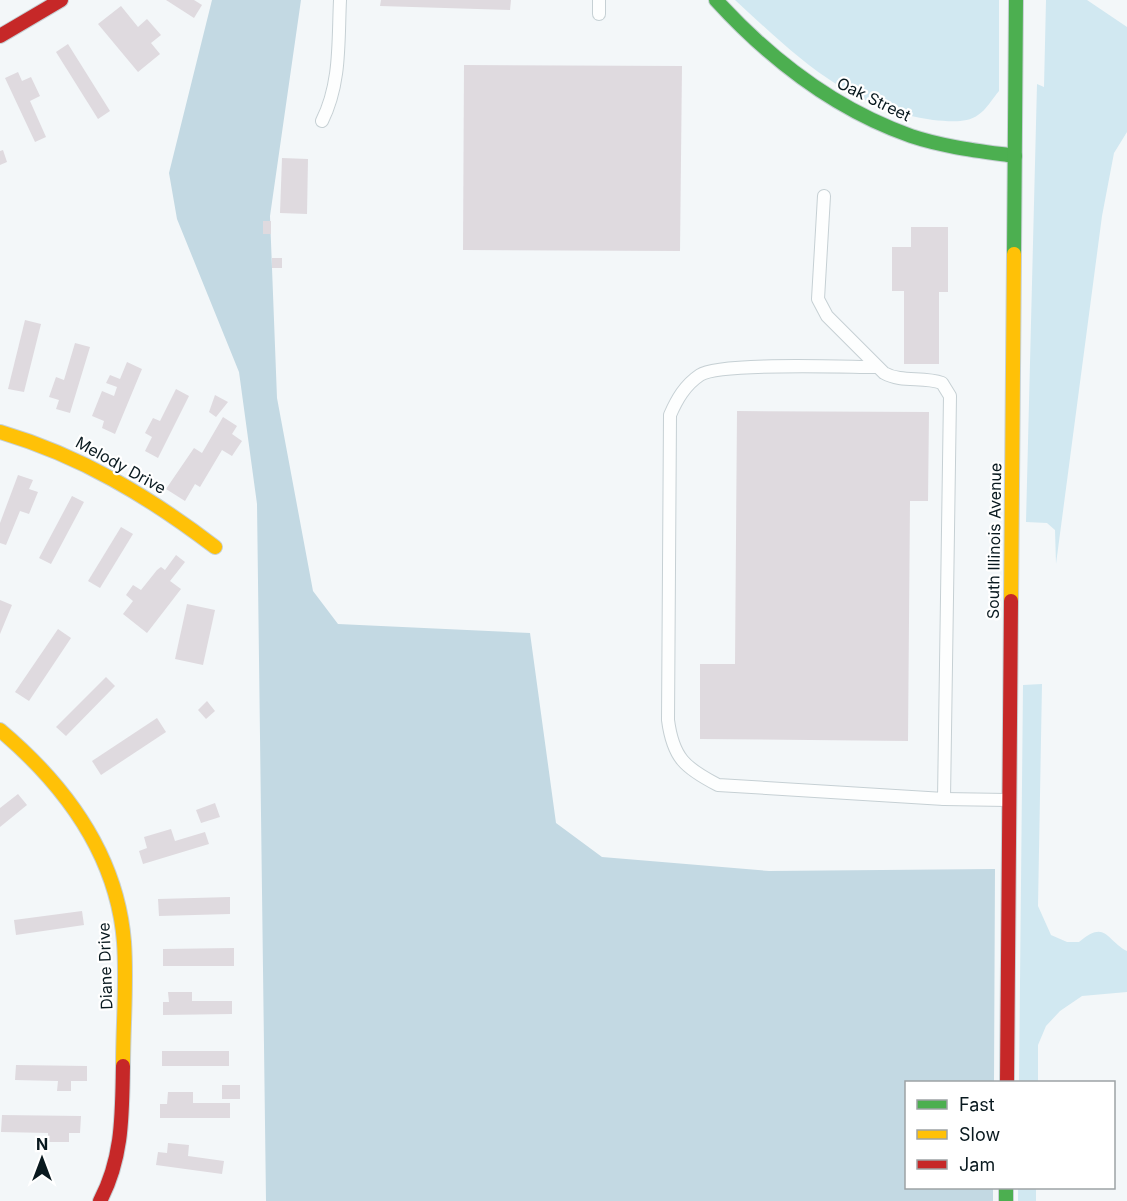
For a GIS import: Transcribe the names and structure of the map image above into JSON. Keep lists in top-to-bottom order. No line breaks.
{"streets":{"street":["Oak Street","Melody Drive","South Illinois Avenue","Diane Drive"]},"crossings":[["Oak Street","South Illinois Avenue"]],"legend":["Fast","Slow","Jam"],"north":"top"}
